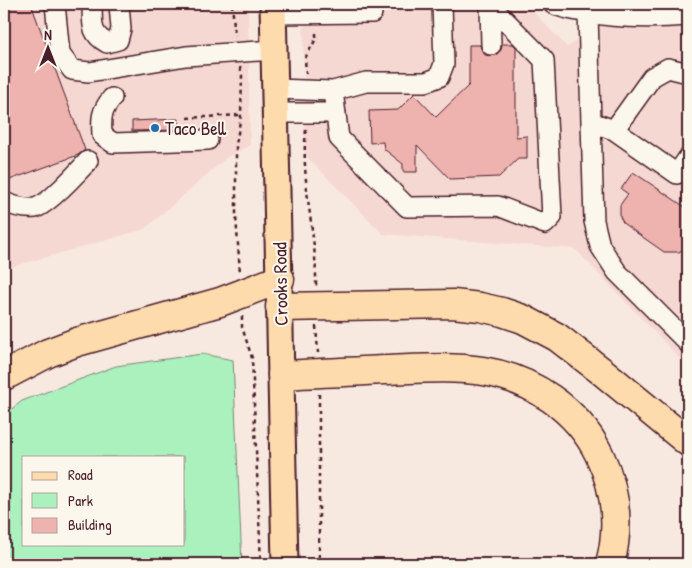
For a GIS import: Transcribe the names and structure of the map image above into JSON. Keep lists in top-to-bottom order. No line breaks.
{"streets":{"main road":["Crooks Road"]},"places":["Taco Bell"],"legend":["Road","Park","Building"],"north":"top"}
